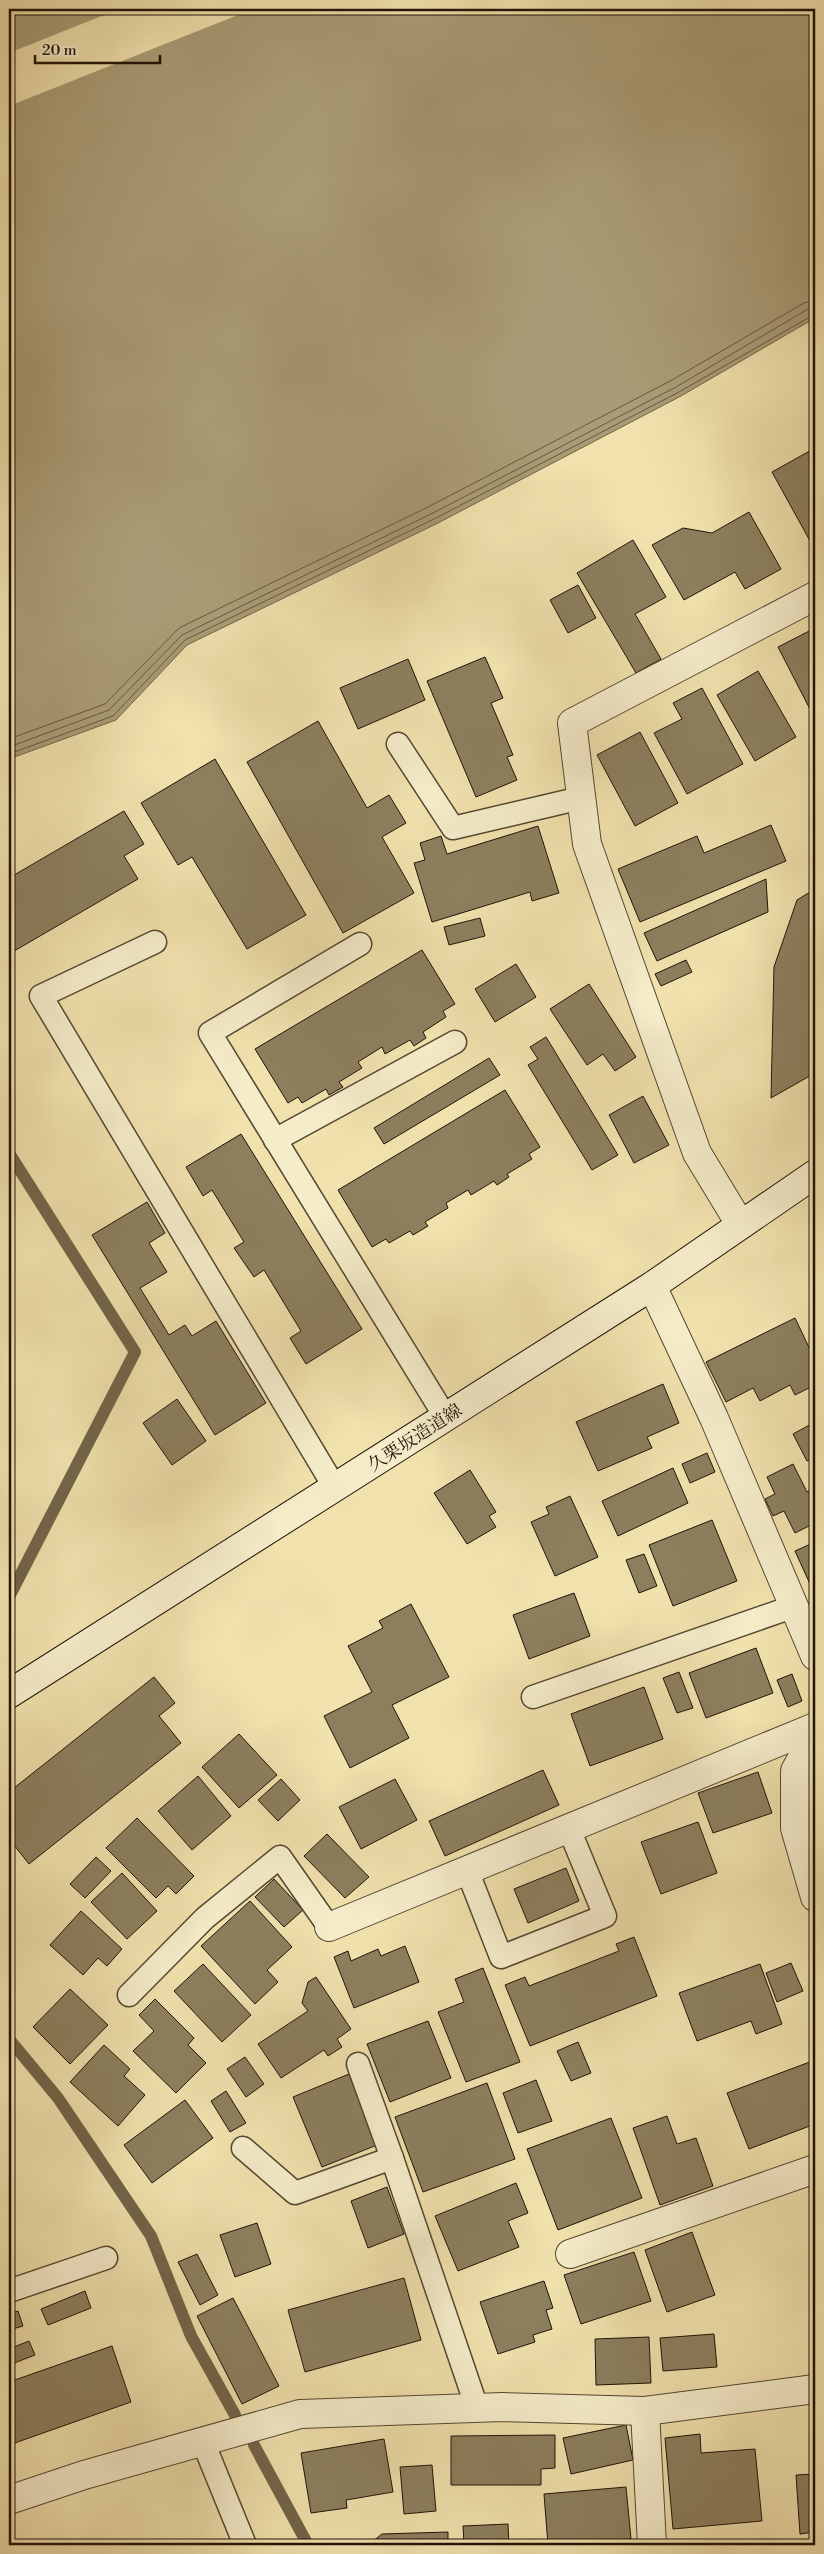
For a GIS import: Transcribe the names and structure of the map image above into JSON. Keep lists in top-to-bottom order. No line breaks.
{"streets":{"street":["久栗坂造道線"]},"scale_bar":"20 m"}
